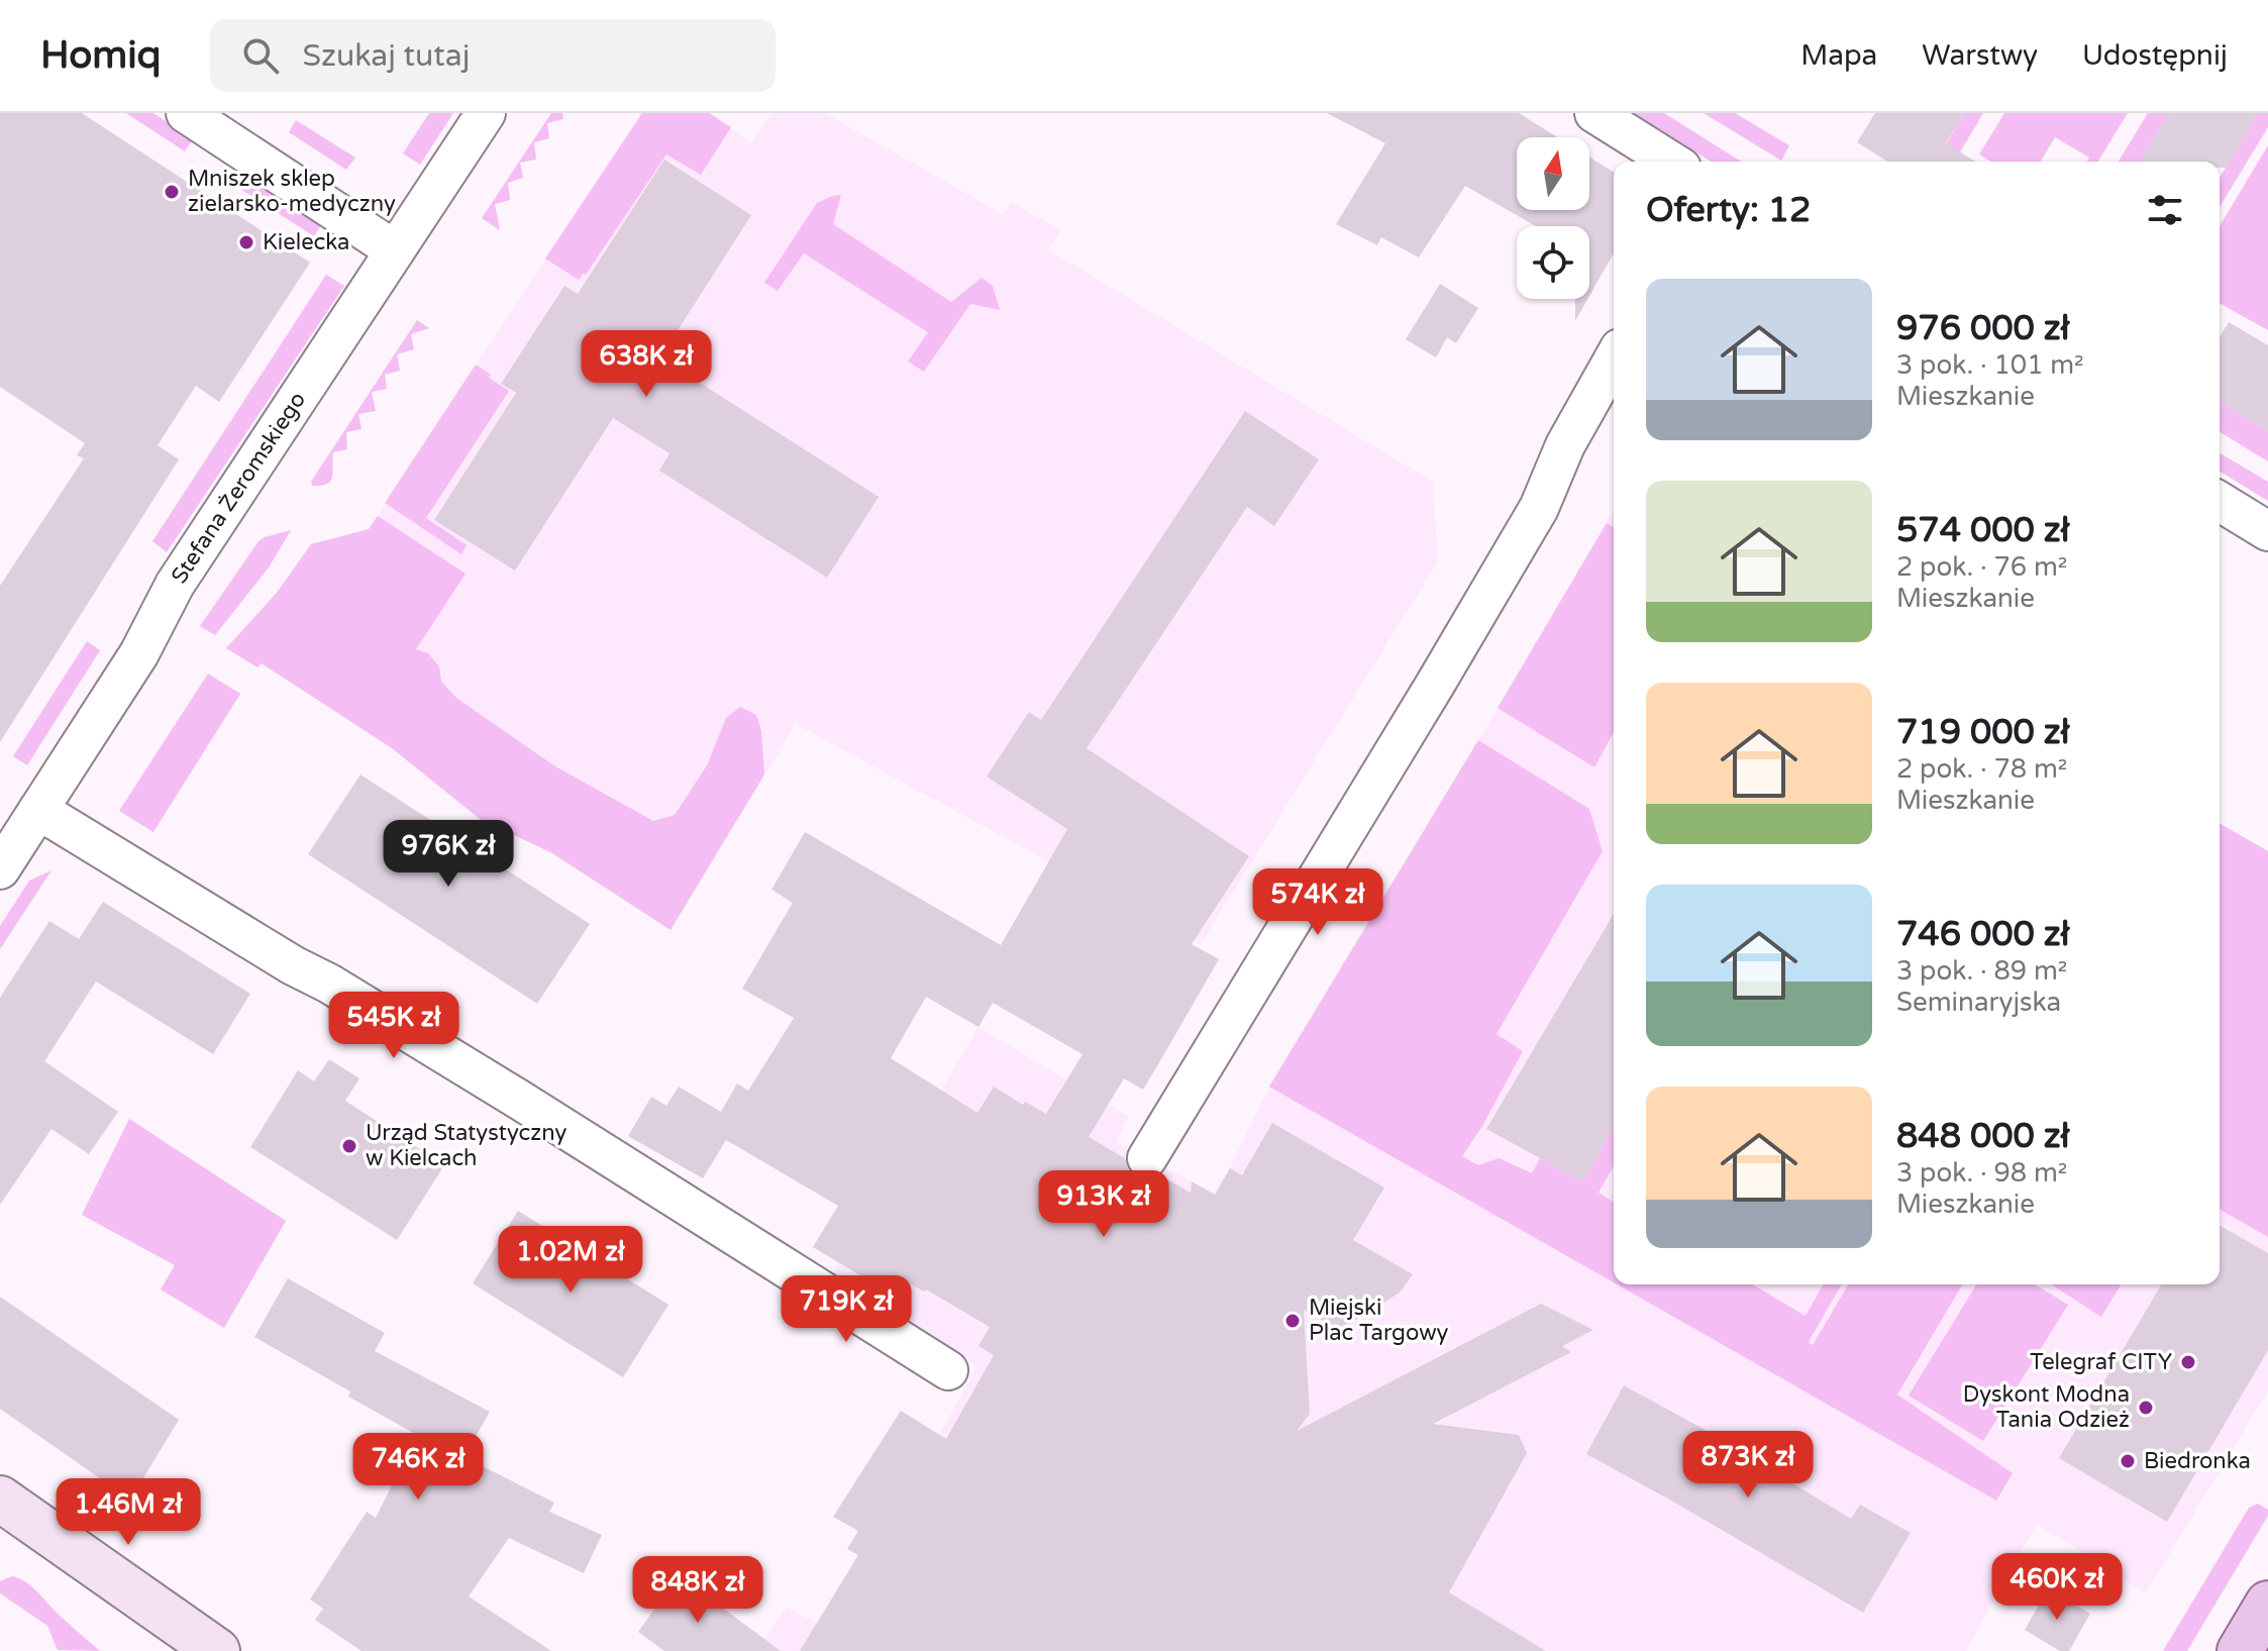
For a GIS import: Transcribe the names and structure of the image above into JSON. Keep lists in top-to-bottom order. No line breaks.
{"streets":{"street":["Stefana Żeromskiego"]},"places":["Mniszek sklep zielarsko-medyczny","Kielecka","Urząd Statystyczny w Kielcach","Miejski Plac Targowy","Telegraf CITY","Dyskont Modna Tania Odzież","Biedronka"],"north":"top","page":{"header":"Homiq","search":"Szukaj tutaj","nav":["Mapa","Warstwy","Udostępnij"],"heading":"Oferty: 12","list":[{"name":"976 000 zł","note":"3 pok. · 101 m² · Mieszkanie"},{"name":"574 000 zł","note":"2 pok. · 76 m² · Mieszkanie"},{"name":"719 000 zł","note":"2 pok. · 78 m² · Mieszkanie"},{"name":"746 000 zł","note":"3 pok. · 89 m² · Seminaryjska"},{"name":"848 000 zł","note":"3 pok. · 98 m² · Mieszkanie"}],"price":["638K zł","976K zł","574K zł","545K zł","913K zł","1.02M zł","719K zł","873K zł","746K zł","1.46M zł","460K zł","848K zł"]}}
